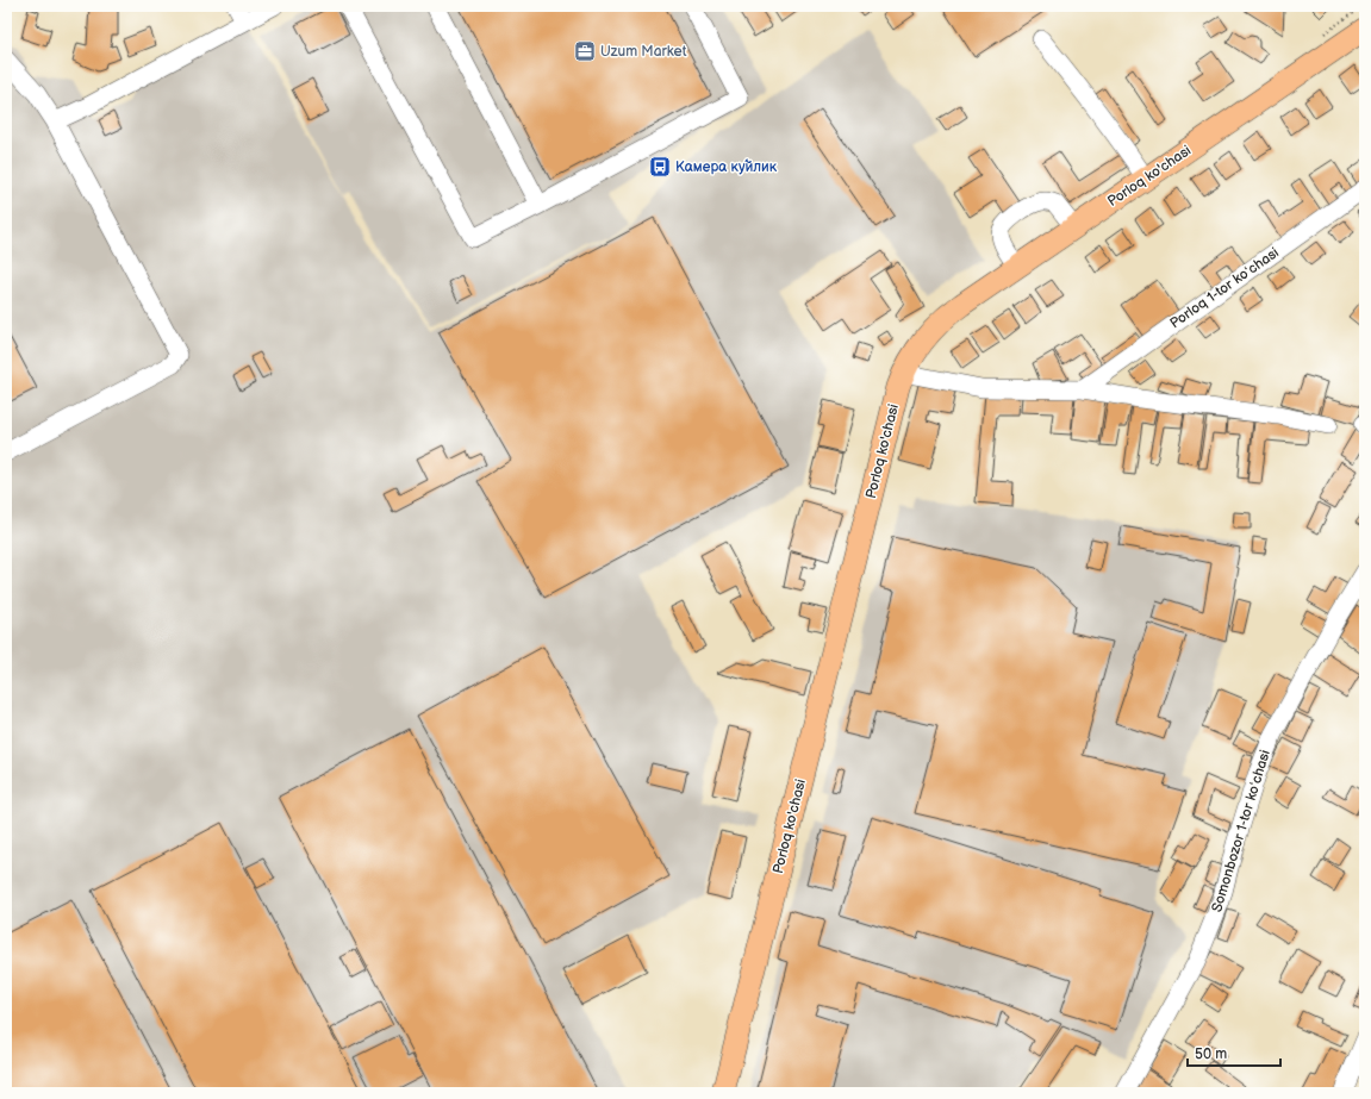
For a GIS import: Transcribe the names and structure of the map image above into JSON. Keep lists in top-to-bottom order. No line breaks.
{"streets":{"main road":["Porloq ko'chasi"],"street":["Porloq 1-tor koʻchasi","Somonbozor 1-tor koʻchasi"]},"places":{"office":["Uzum Market"],"bus stop":["Камера ку́йлик"]},"scale_bar":"50 m"}
